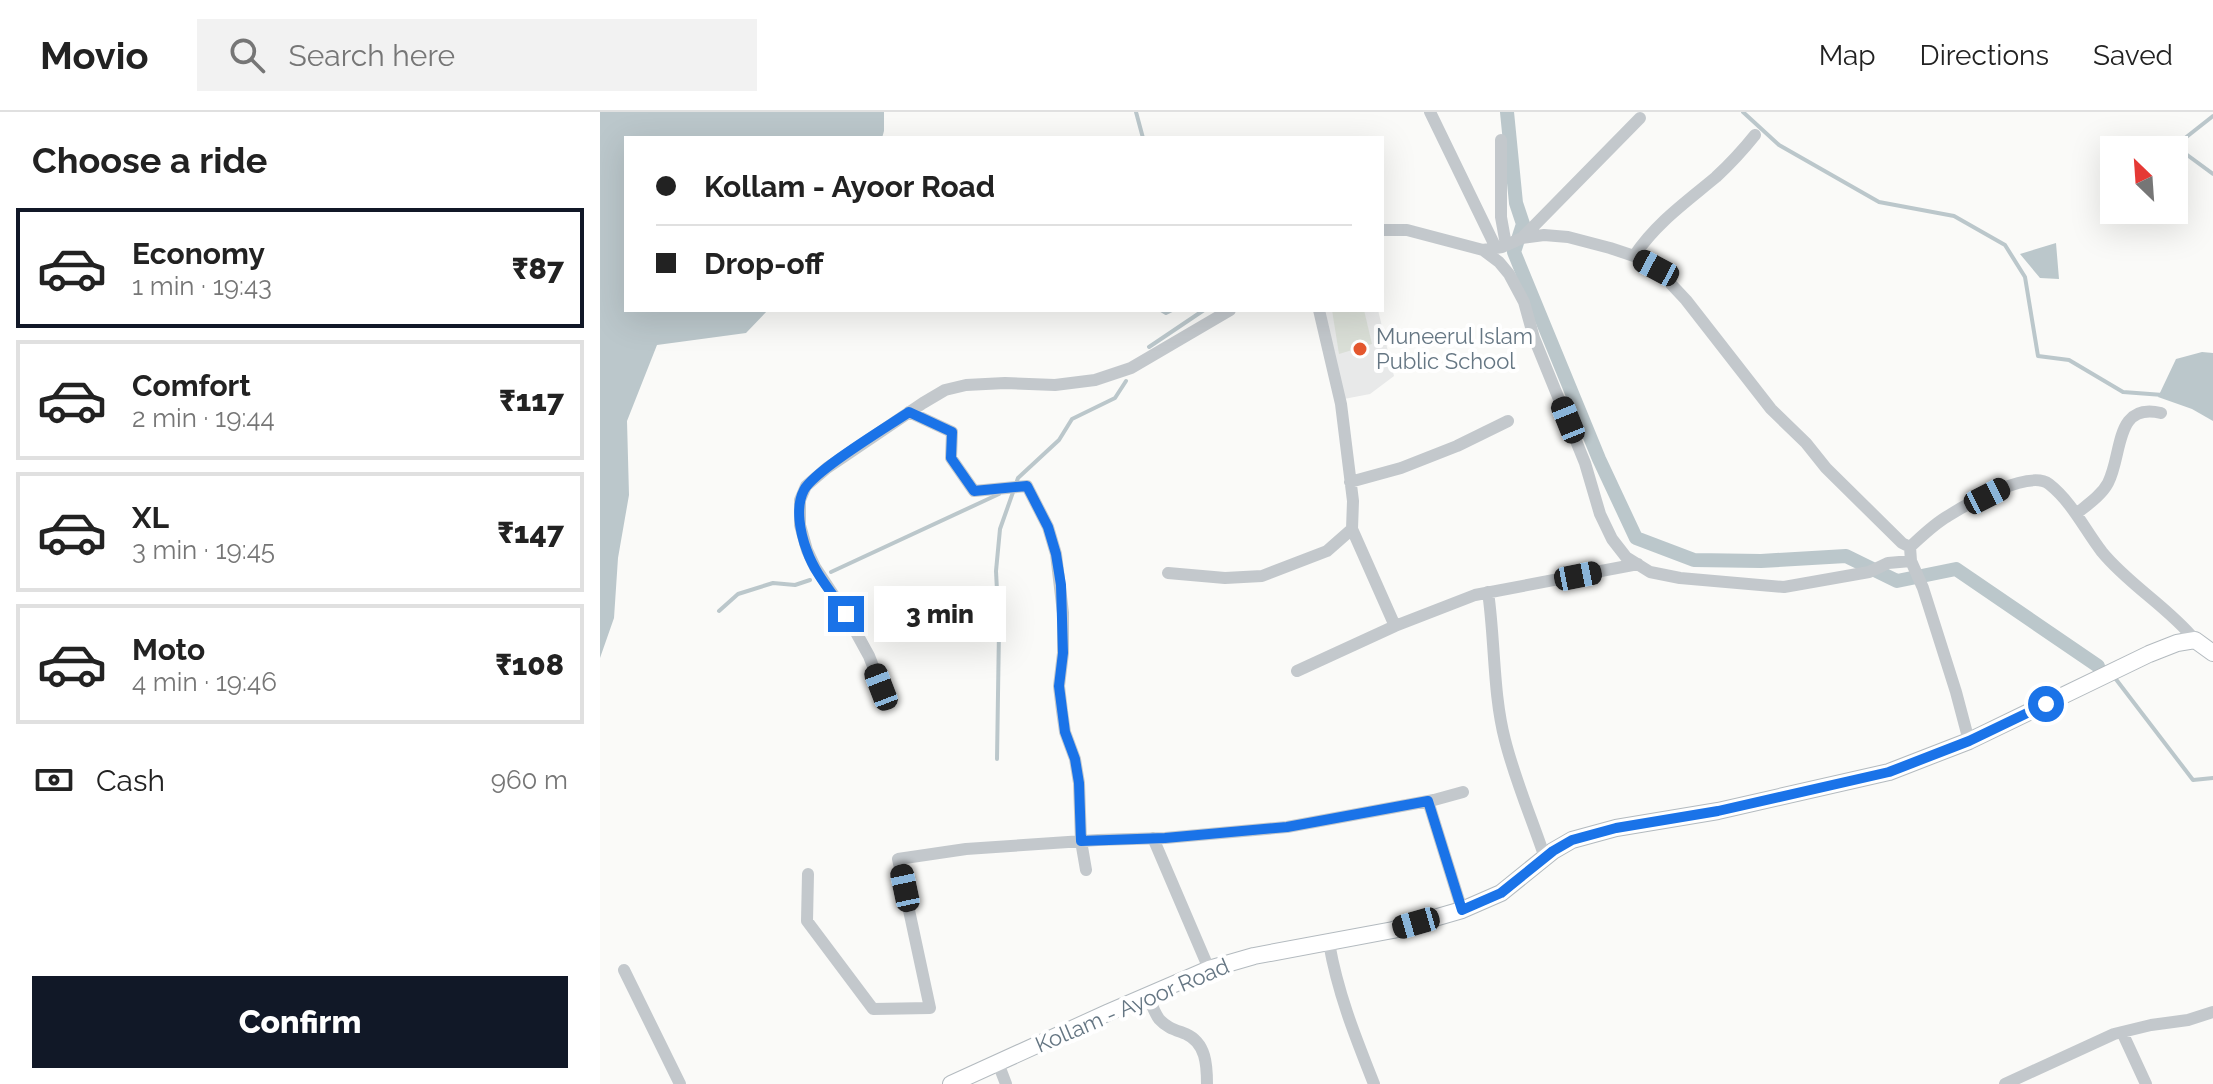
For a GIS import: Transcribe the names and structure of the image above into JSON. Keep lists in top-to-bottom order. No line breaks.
{"streets":{"main road":["Kollam - Ayoor Road"]},"places":["Muneerul Islam Public School"],"north":"top left","page":{"header":"Movio","search":"Search here","nav":["Map","Directions","Saved"],"heading":"Choose a ride","banner":["Kollam - Ayoor Road","Drop-off"],"list":[{"name":"Economy","note":"1 min · 19:43","value":"₹87"},{"name":"Comfort","note":"2 min · 19:44","value":"₹117"},{"name":"XL","note":"3 min · 19:45","value":"₹147"},{"name":"Moto","note":"4 min · 19:46","value":"₹108"}],"bubble":"3 min","pay":["Cash","960 m"],"buttons":"Confirm"}}
